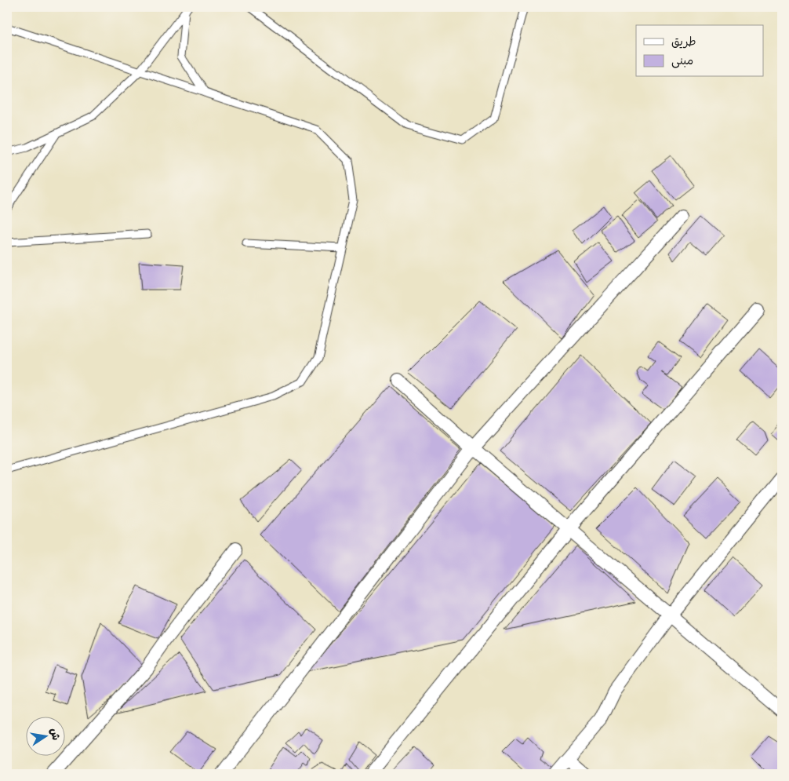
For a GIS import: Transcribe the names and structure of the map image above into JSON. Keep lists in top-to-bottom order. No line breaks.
{"legend":["طريق","مبنى"],"north":"right"}
